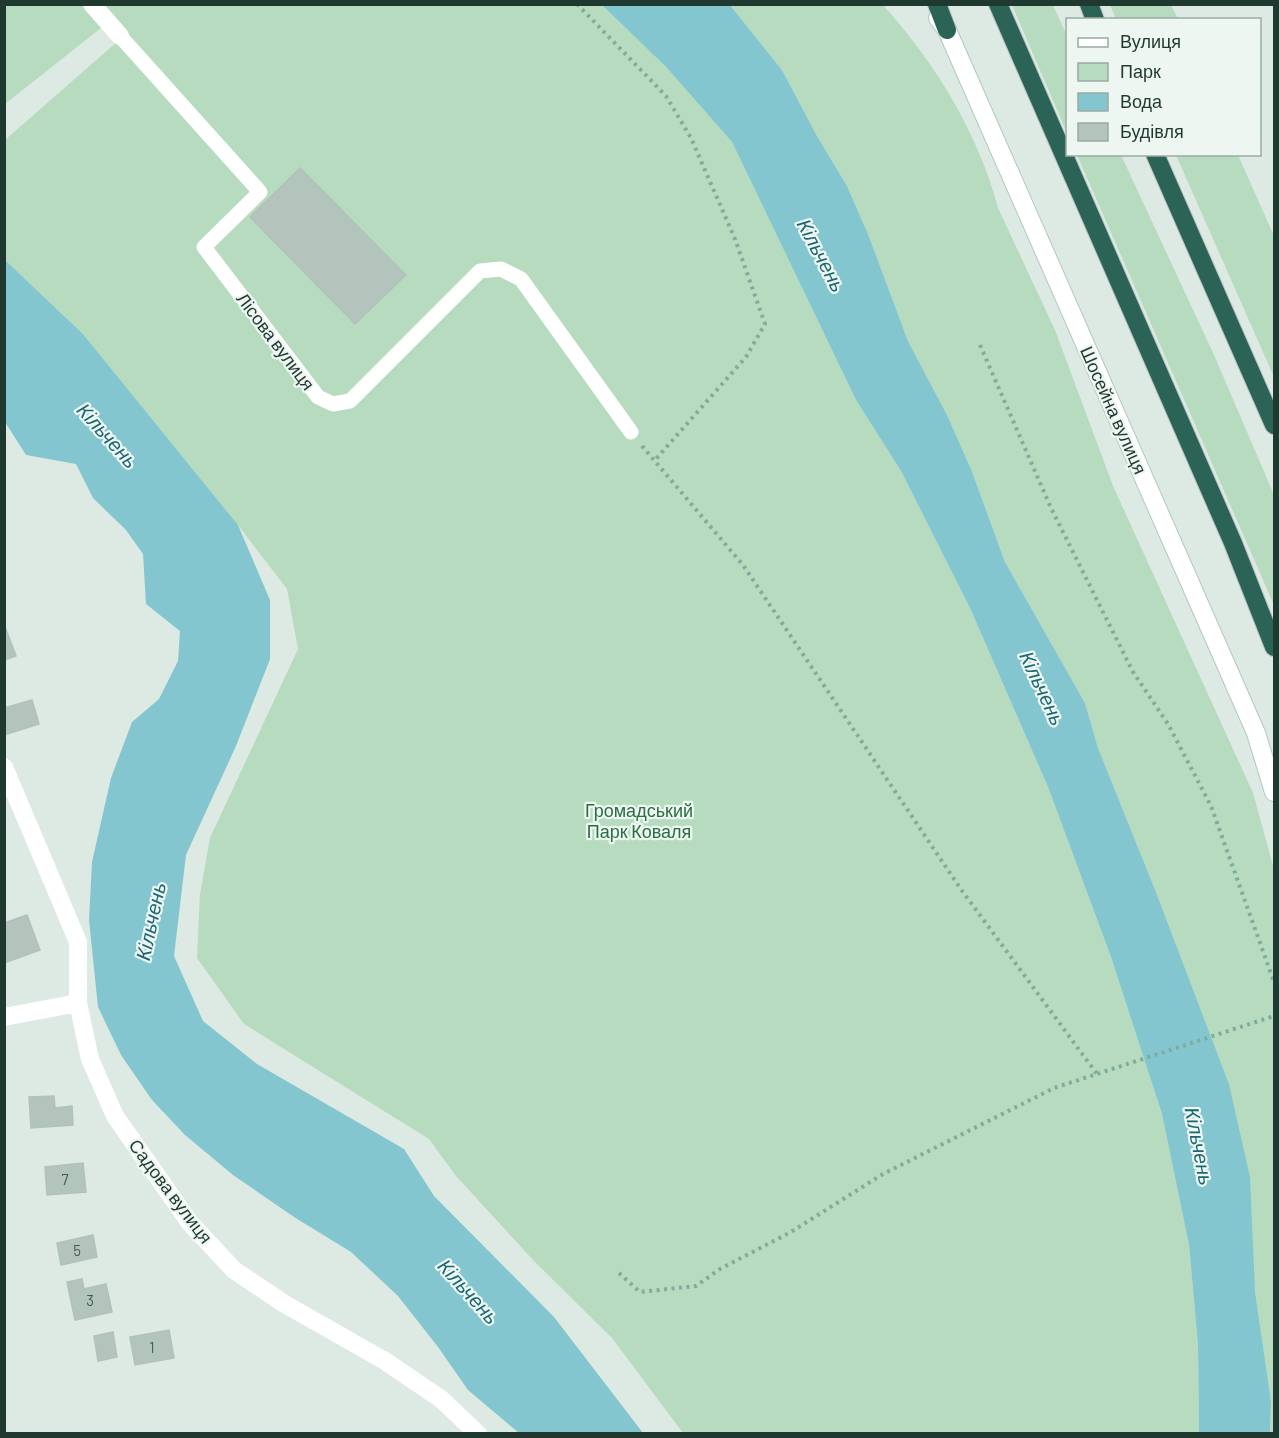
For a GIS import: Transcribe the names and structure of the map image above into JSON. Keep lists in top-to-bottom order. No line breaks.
{"streets":{"street":["Лісова вулиця","Шосейна вулиця","Садова вулиця"]},"water":["Кільчень"],"parks":["Громадський Парк Коваля"],"house_numbers":["7","5","3","1"],"legend":["Вулиця","Парк","Вода","Будівля"]}
